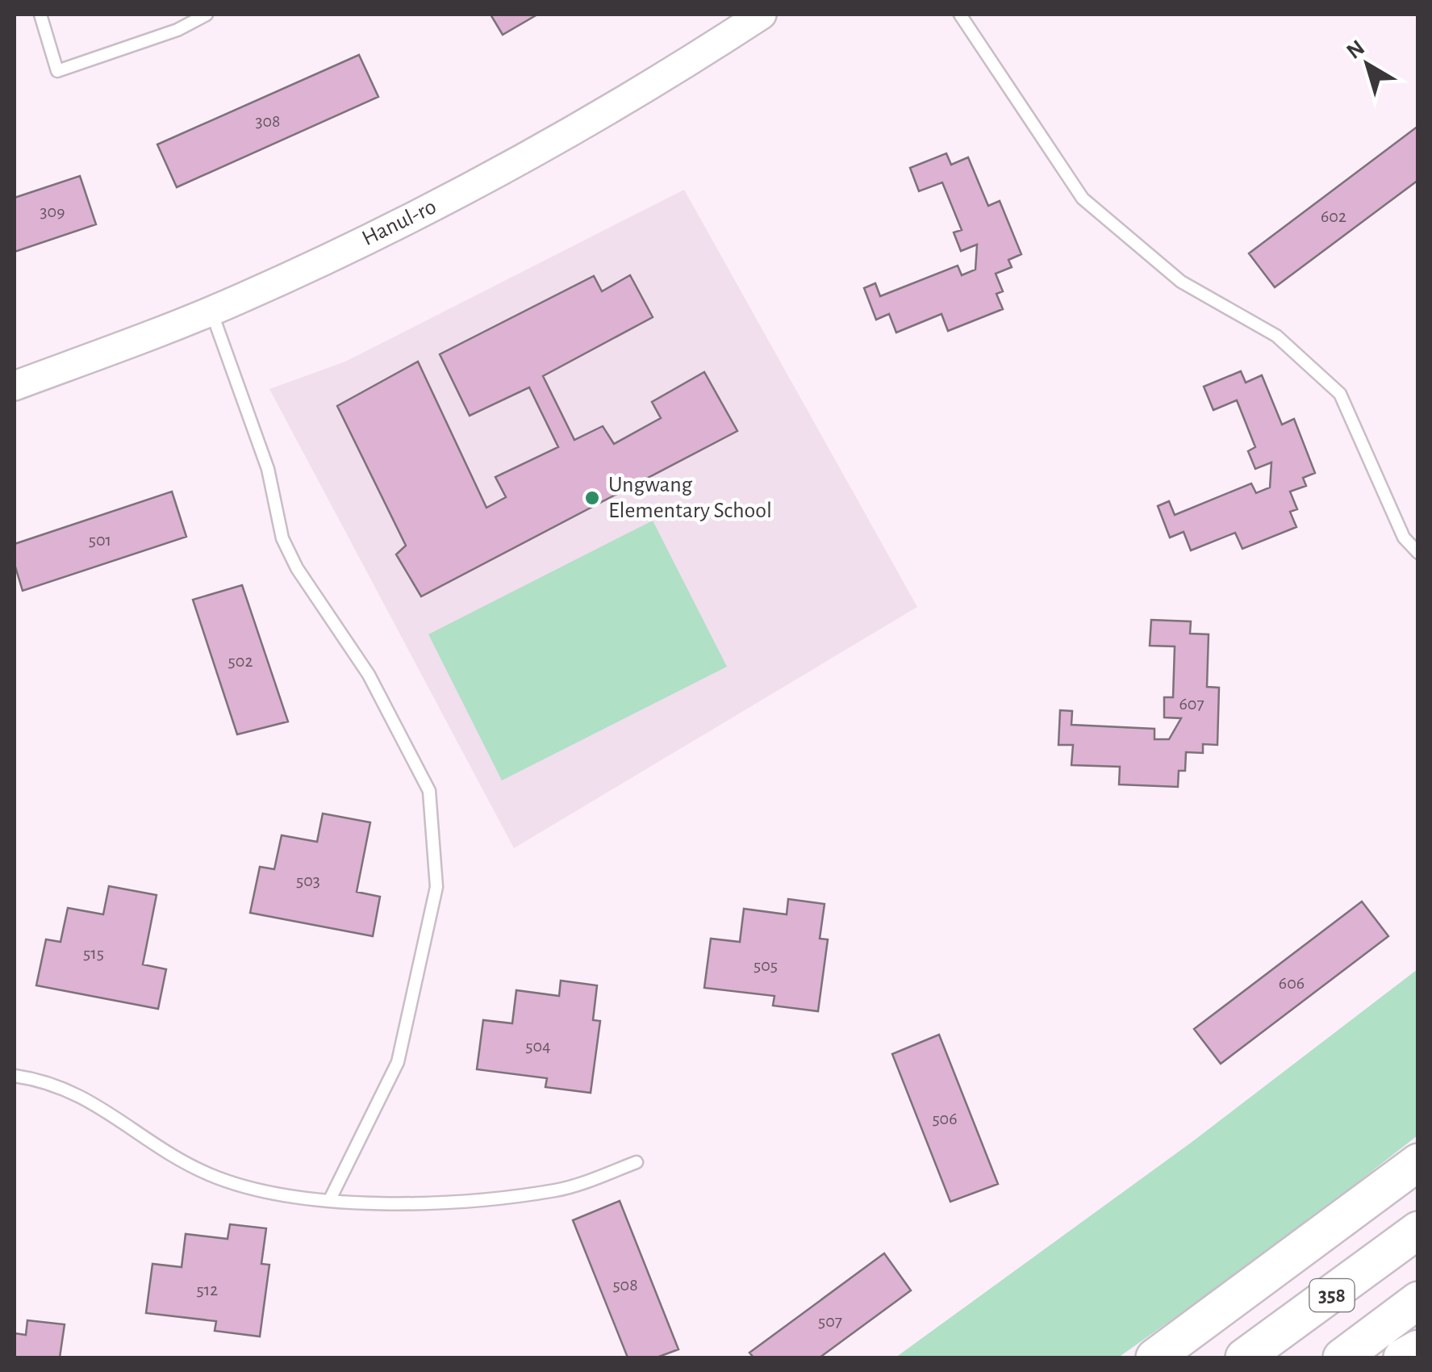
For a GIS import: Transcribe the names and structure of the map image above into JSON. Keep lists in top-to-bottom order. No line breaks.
{"streets":{"highway":["358"],"street":["Hanul-ro"]},"places":["Ungwang Elementary School"],"house_numbers":["308","309","602","501","502","607","503","515","505","606","504","506","508","512","507"],"north":"top left"}
